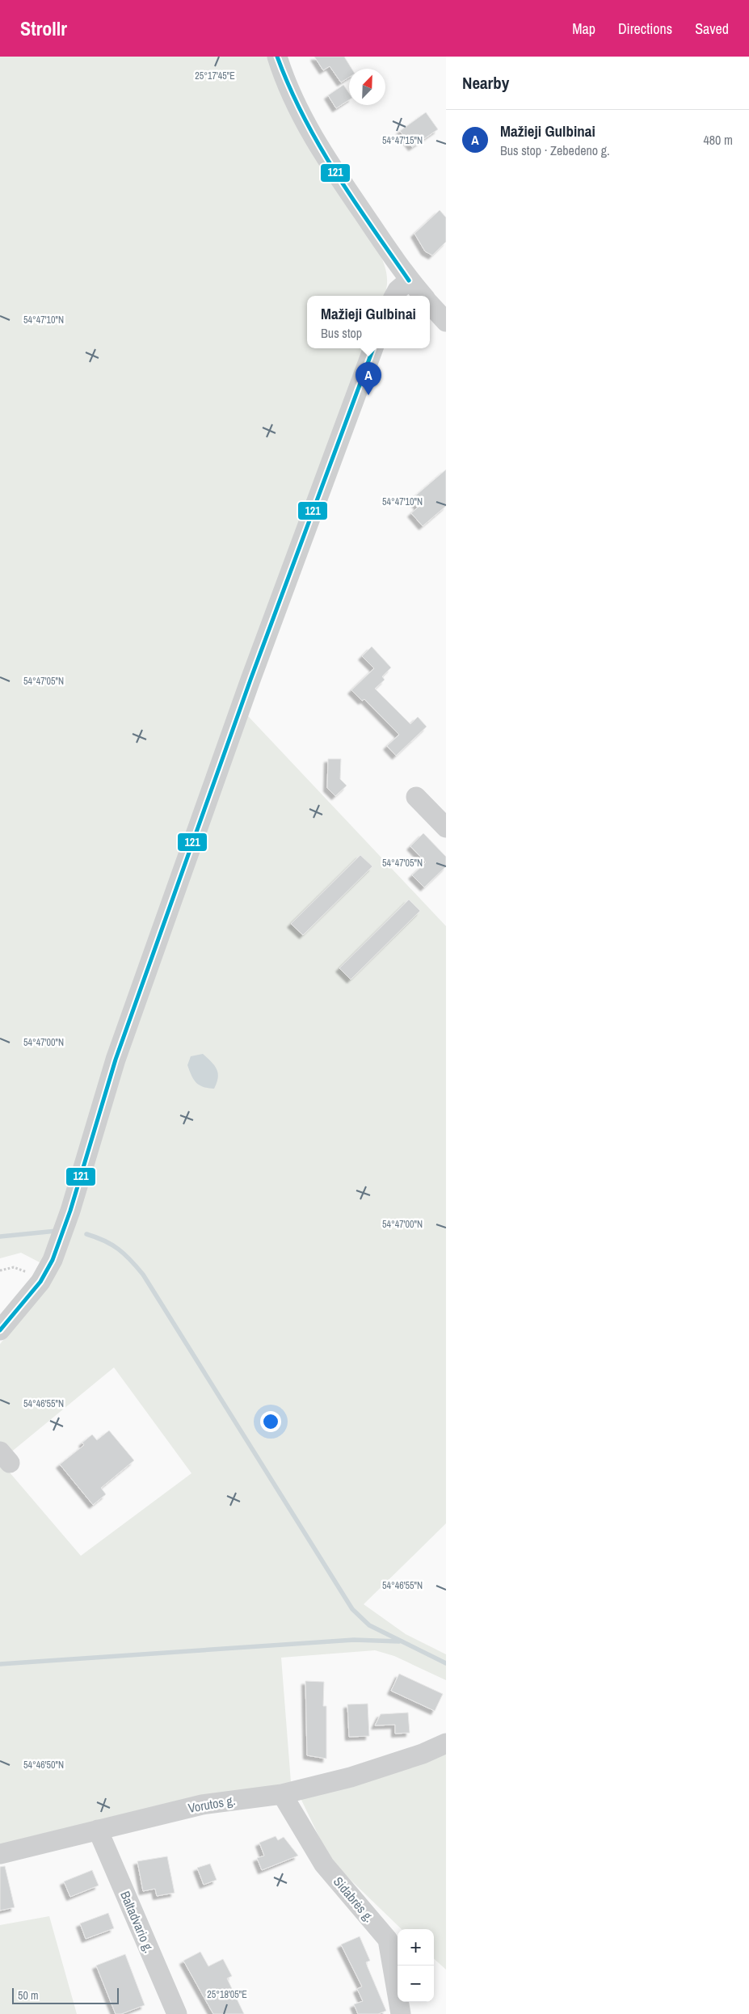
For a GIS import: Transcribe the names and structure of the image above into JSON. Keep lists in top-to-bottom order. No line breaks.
{"streets":{"street":["Vorutos g.","Sidabrės g.","Baltadvario g."]},"crossings":[["Vorutos g.","Sidabrės g."],["Vorutos g.","Baltadvario g."]],"lines":["transit line 121"],"scale_bar":"50 m","north":"top right","page":{"header":"Strollr","nav":["Map","Directions","Saved"],"heading":"Nearby","list":[{"mark":"A","name":"Mažieji Gulbinai","note":"Bus stop · Zebedeno g.","value":"480 m"}],"popup":["Mažieji Gulbinai","Bus stop"],"pins":"A","map_buttons":["+","−"],"scale":"50 m"},"coordinates":["25°17'45\"E","54°47'15\"N","54°47'10\"N","54°47'05\"N","54°47'00\"N","54°46'55\"N","54°46'50\"N","25°18'05\"E"]}
